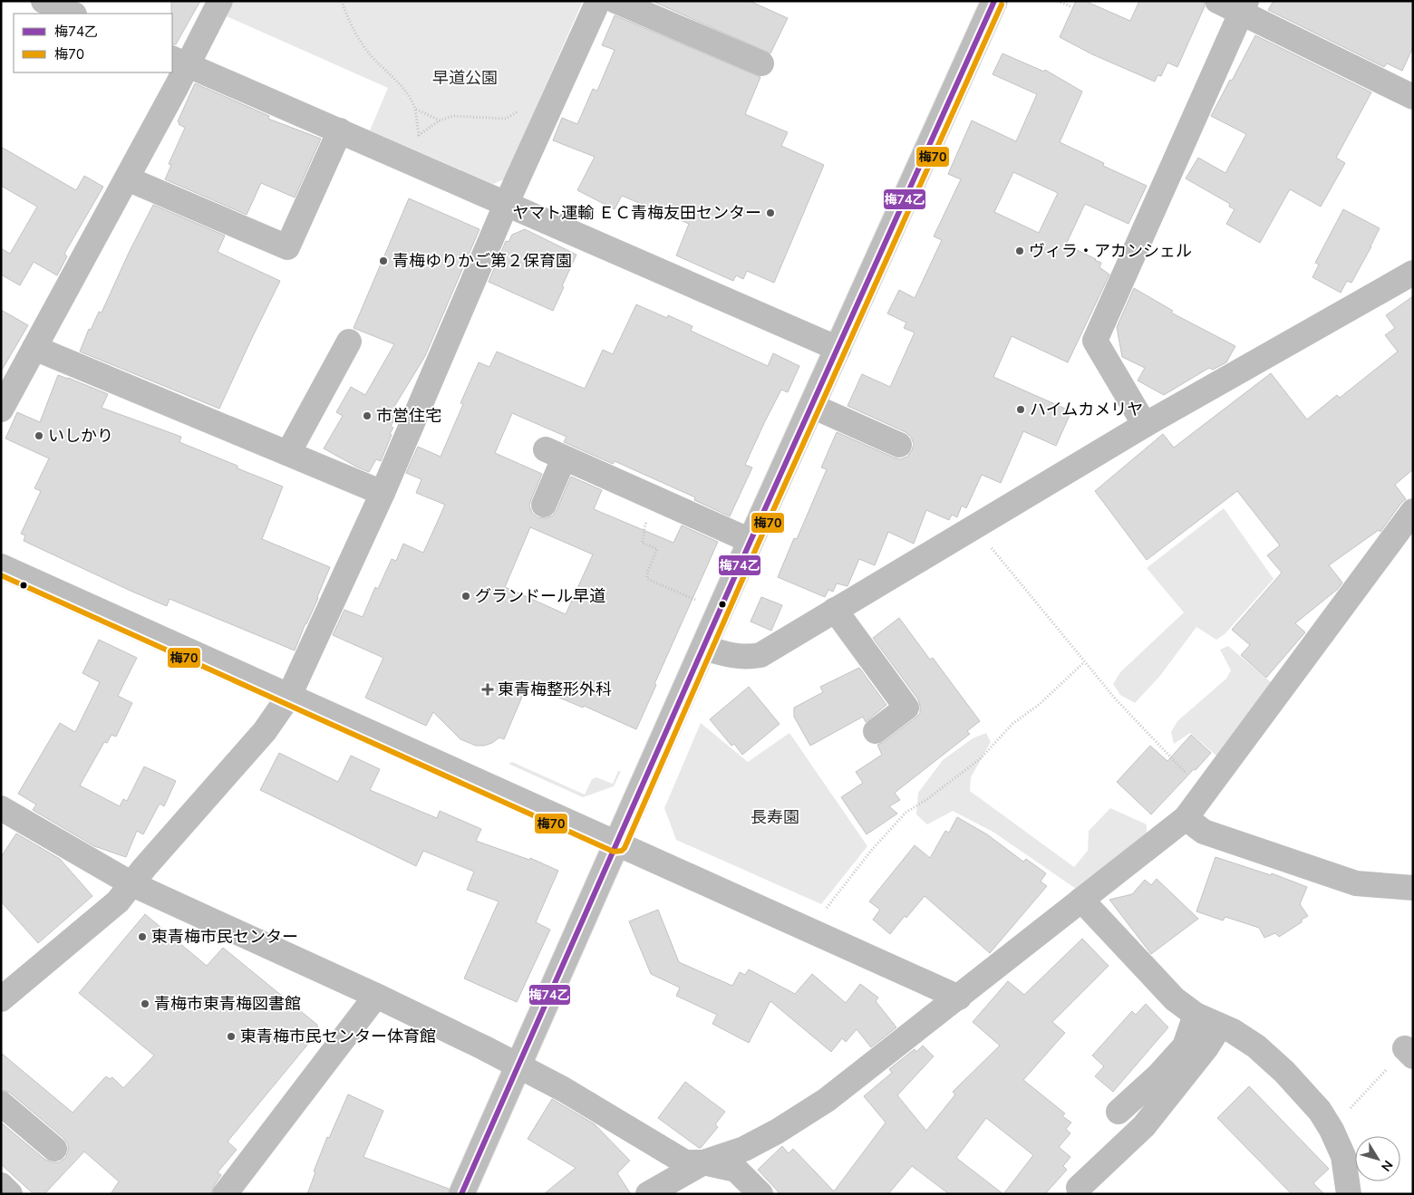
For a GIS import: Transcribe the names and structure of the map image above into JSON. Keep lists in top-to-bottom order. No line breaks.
{"parks":["早道公園","長寿園"],"places":{"other":["ヤマト運輸 ＥＣ青梅友田センター","ヴィラ・アカンシェル","青梅ゆりかご第２保育園","ハイムカメリヤ","市営住宅","いしかり","グランドール早道","東青梅市民センター","青梅市東青梅図書館","東青梅市民センター体育館"],"health":["東青梅整形外科"]},"lines":["transit line 梅74乙","transit line 梅70"],"legend":["梅74乙","梅70"],"north":"bottom right"}
